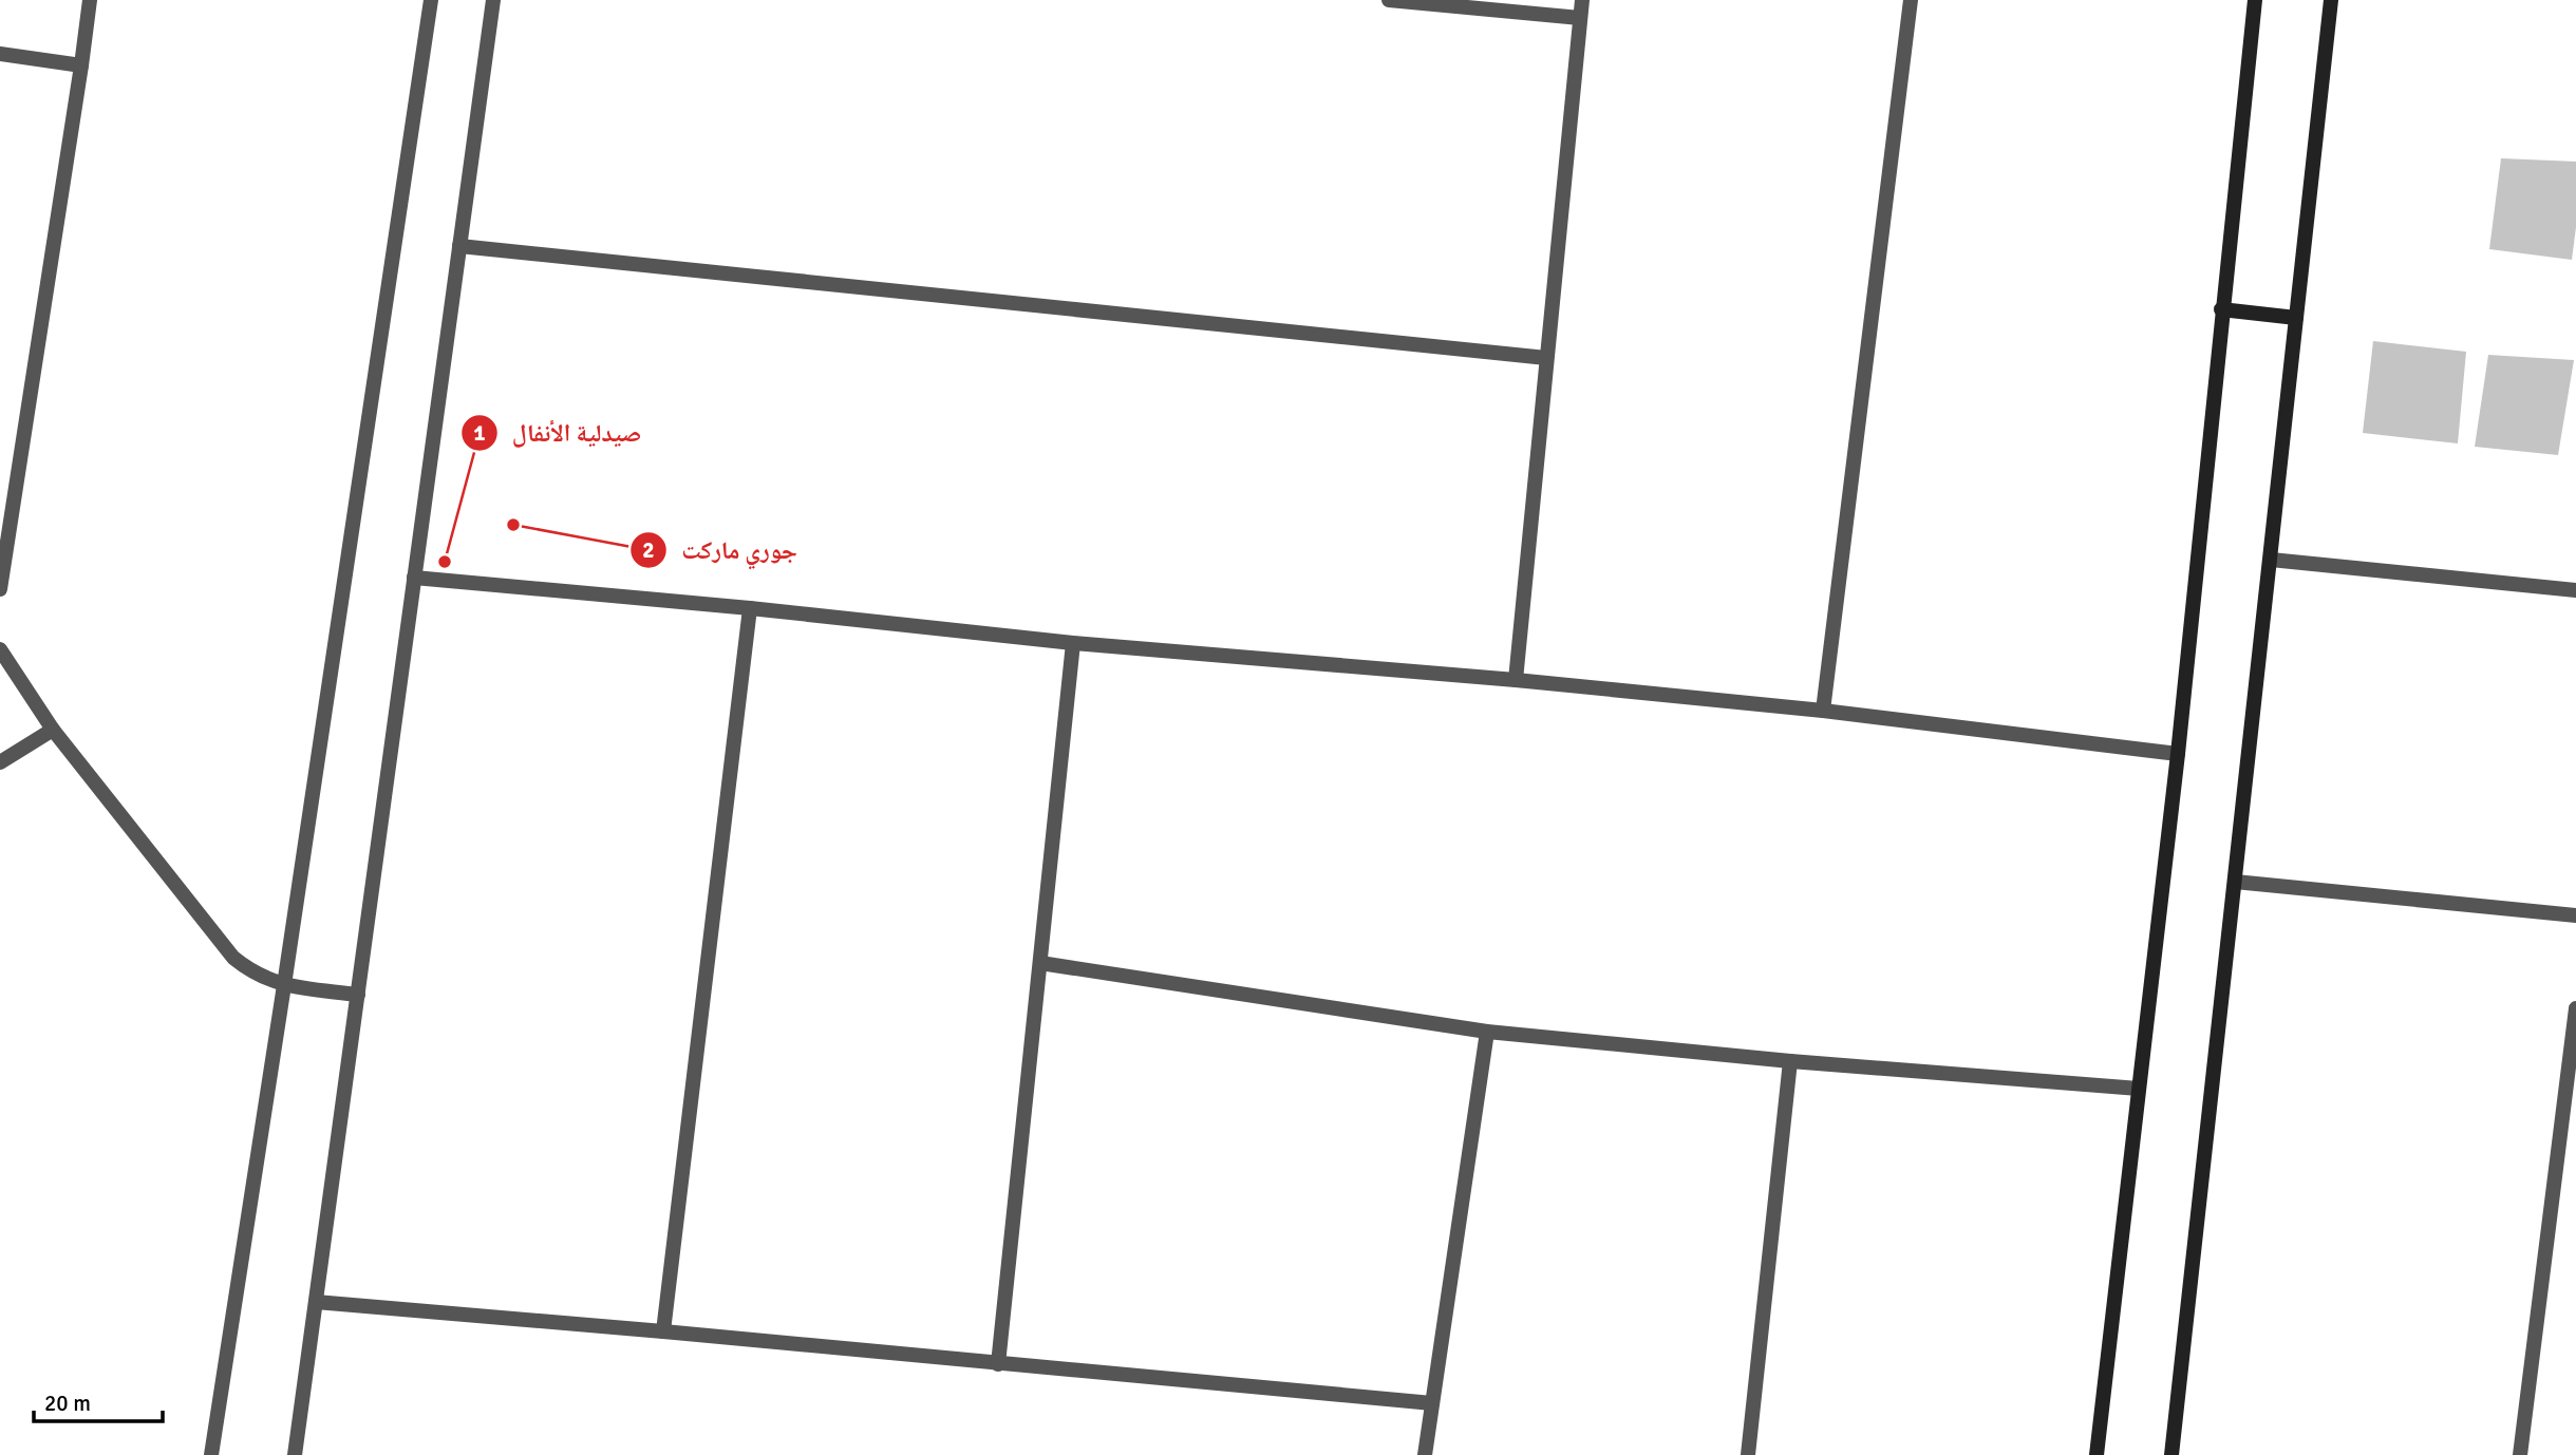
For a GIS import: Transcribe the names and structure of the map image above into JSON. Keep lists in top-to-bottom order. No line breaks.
{"places":["جوري ماركت","صيدلية الأنفال"],"scale_bar":"20 m"}
